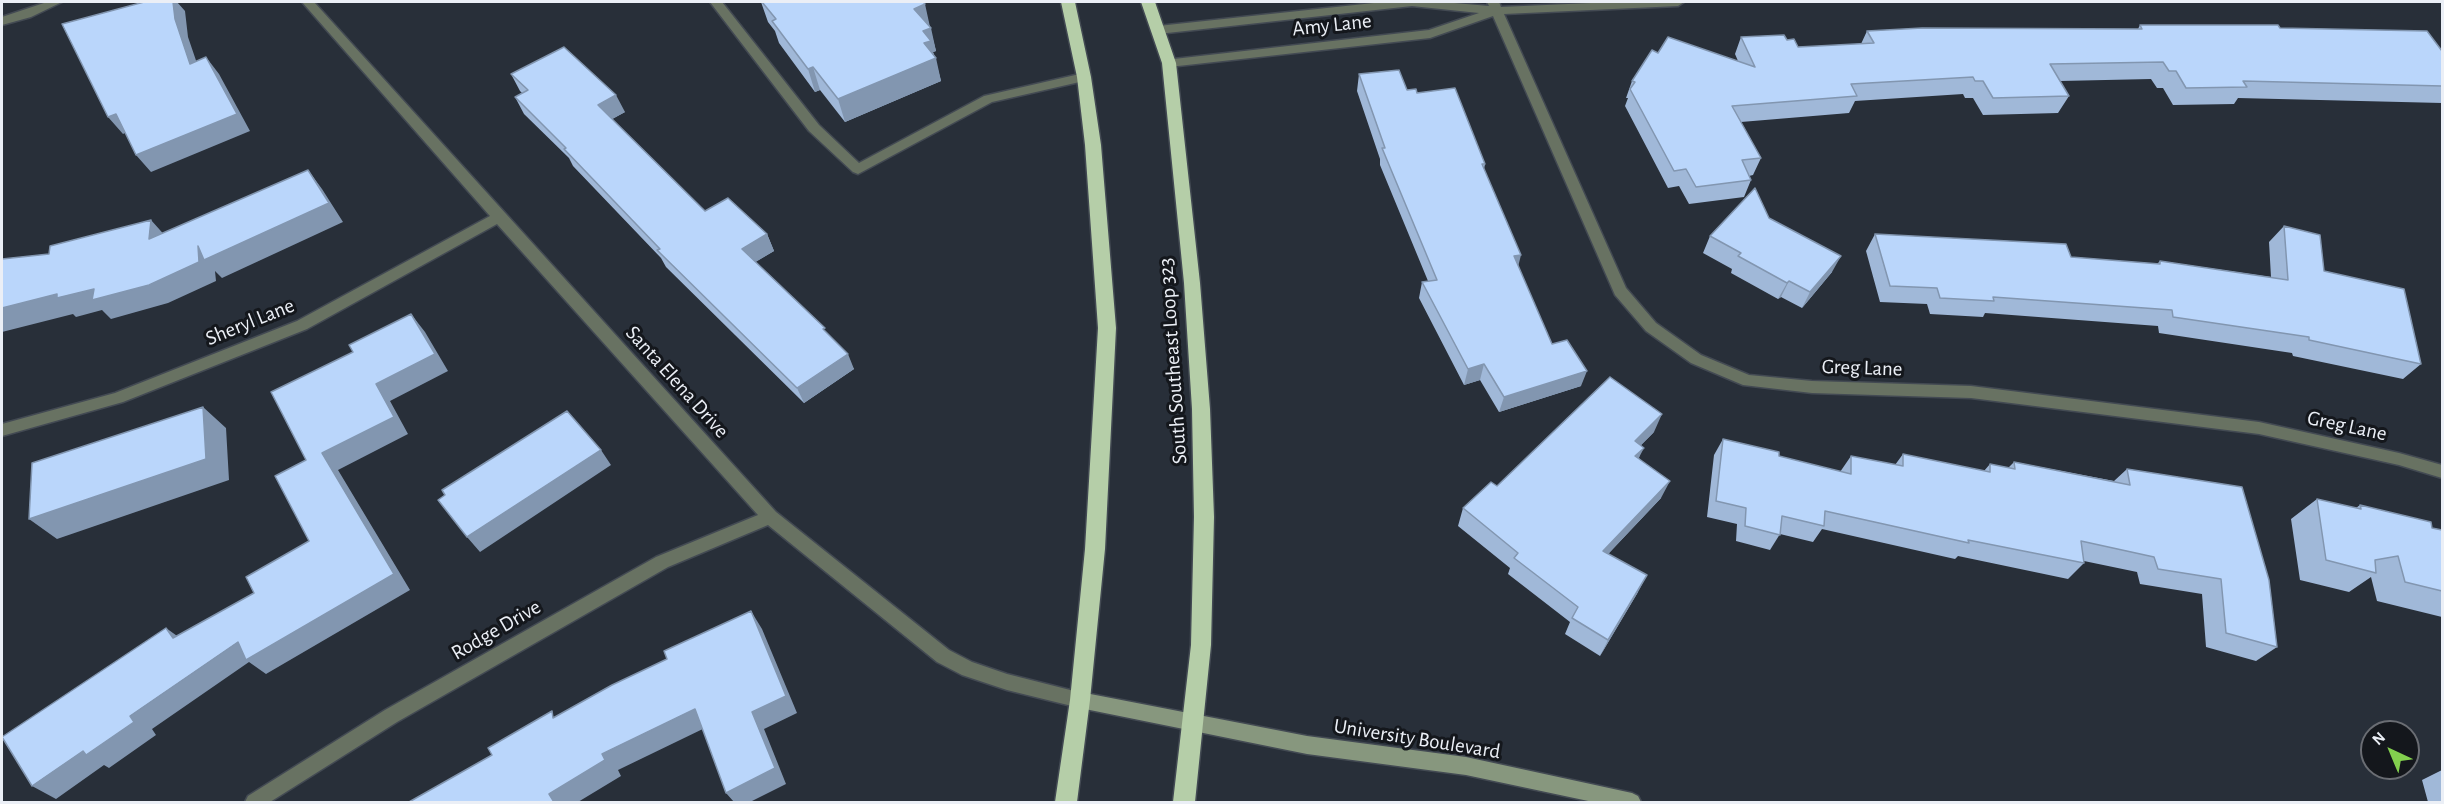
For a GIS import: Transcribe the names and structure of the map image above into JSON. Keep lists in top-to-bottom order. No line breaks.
{"streets":{"highway":["South Southeast Loop 323"],"main road":["University Boulevard"],"street":["Amy Lane","Sheryl Lane","Greg Lane","Santa Elena Drive","Rodge Drive"]},"crossings":[["Amy Lane","South Southeast Loop 323"],["Amy Lane","Greg Lane"],["Sheryl Lane","Santa Elena Drive"],["South Southeast Loop 323","University Boulevard"],["Santa Elena Drive","Rodge Drive"],["Santa Elena Drive","University Boulevard"]],"north":"top left"}
